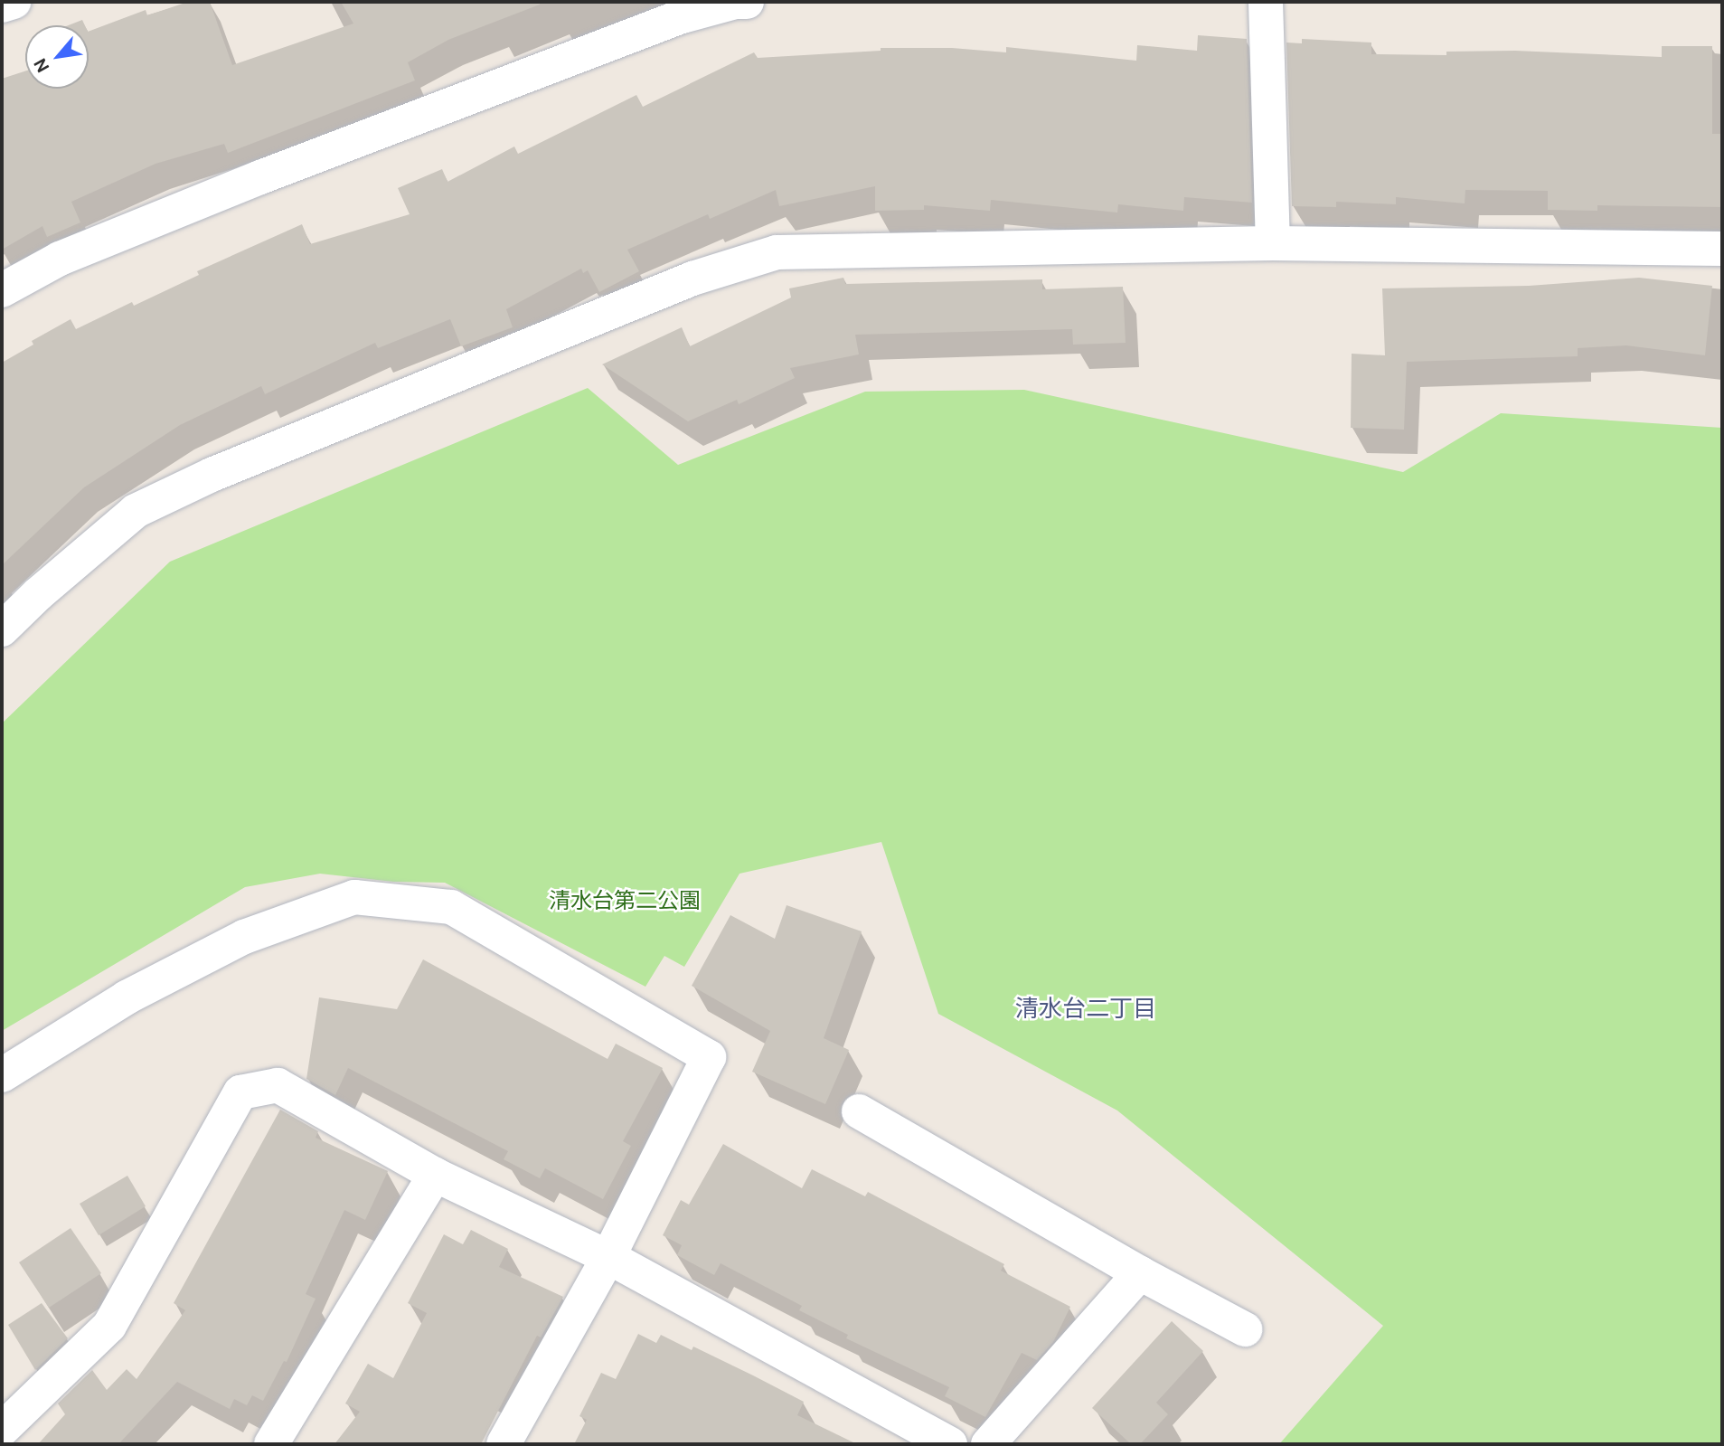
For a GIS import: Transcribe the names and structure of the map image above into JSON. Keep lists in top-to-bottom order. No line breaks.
{"districts":["清水台二丁目"],"parks":["清水台第二公園"],"north":"bottom left"}
